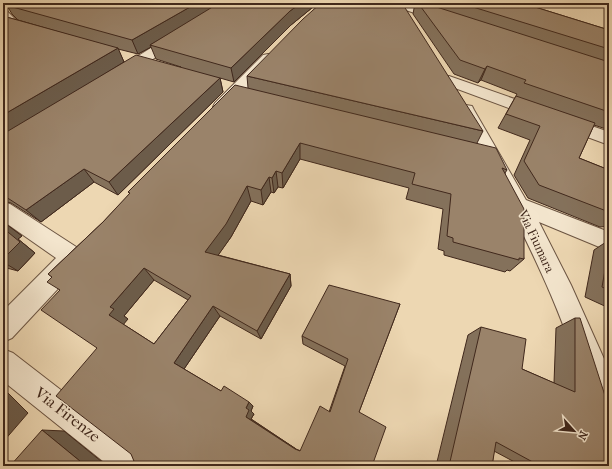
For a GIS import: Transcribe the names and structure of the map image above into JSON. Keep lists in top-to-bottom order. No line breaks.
{"streets":{"street":["Via Fiumara","Via Firenze"]},"north":"bottom right"}
